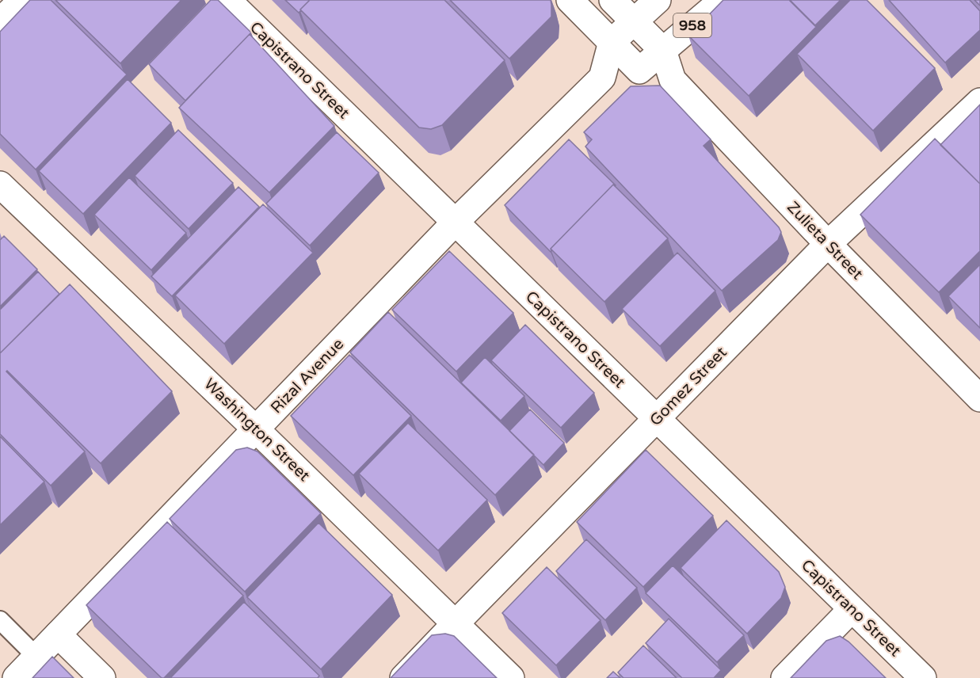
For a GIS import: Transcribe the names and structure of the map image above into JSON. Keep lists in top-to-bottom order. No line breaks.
{"streets":{"street":["958","Capistrano Street","Zulieta Street","Rizal Avenue","Gomez Street","Washington Street"]},"crossings":[["958","Zulieta Street"],["Capistrano Street","Rizal Avenue"],["Capistrano Street","Gomez Street"],["Zulieta Street","Gomez Street"],["Rizal Avenue","Washington Street"],["Gomez Street","Washington Street"]]}
